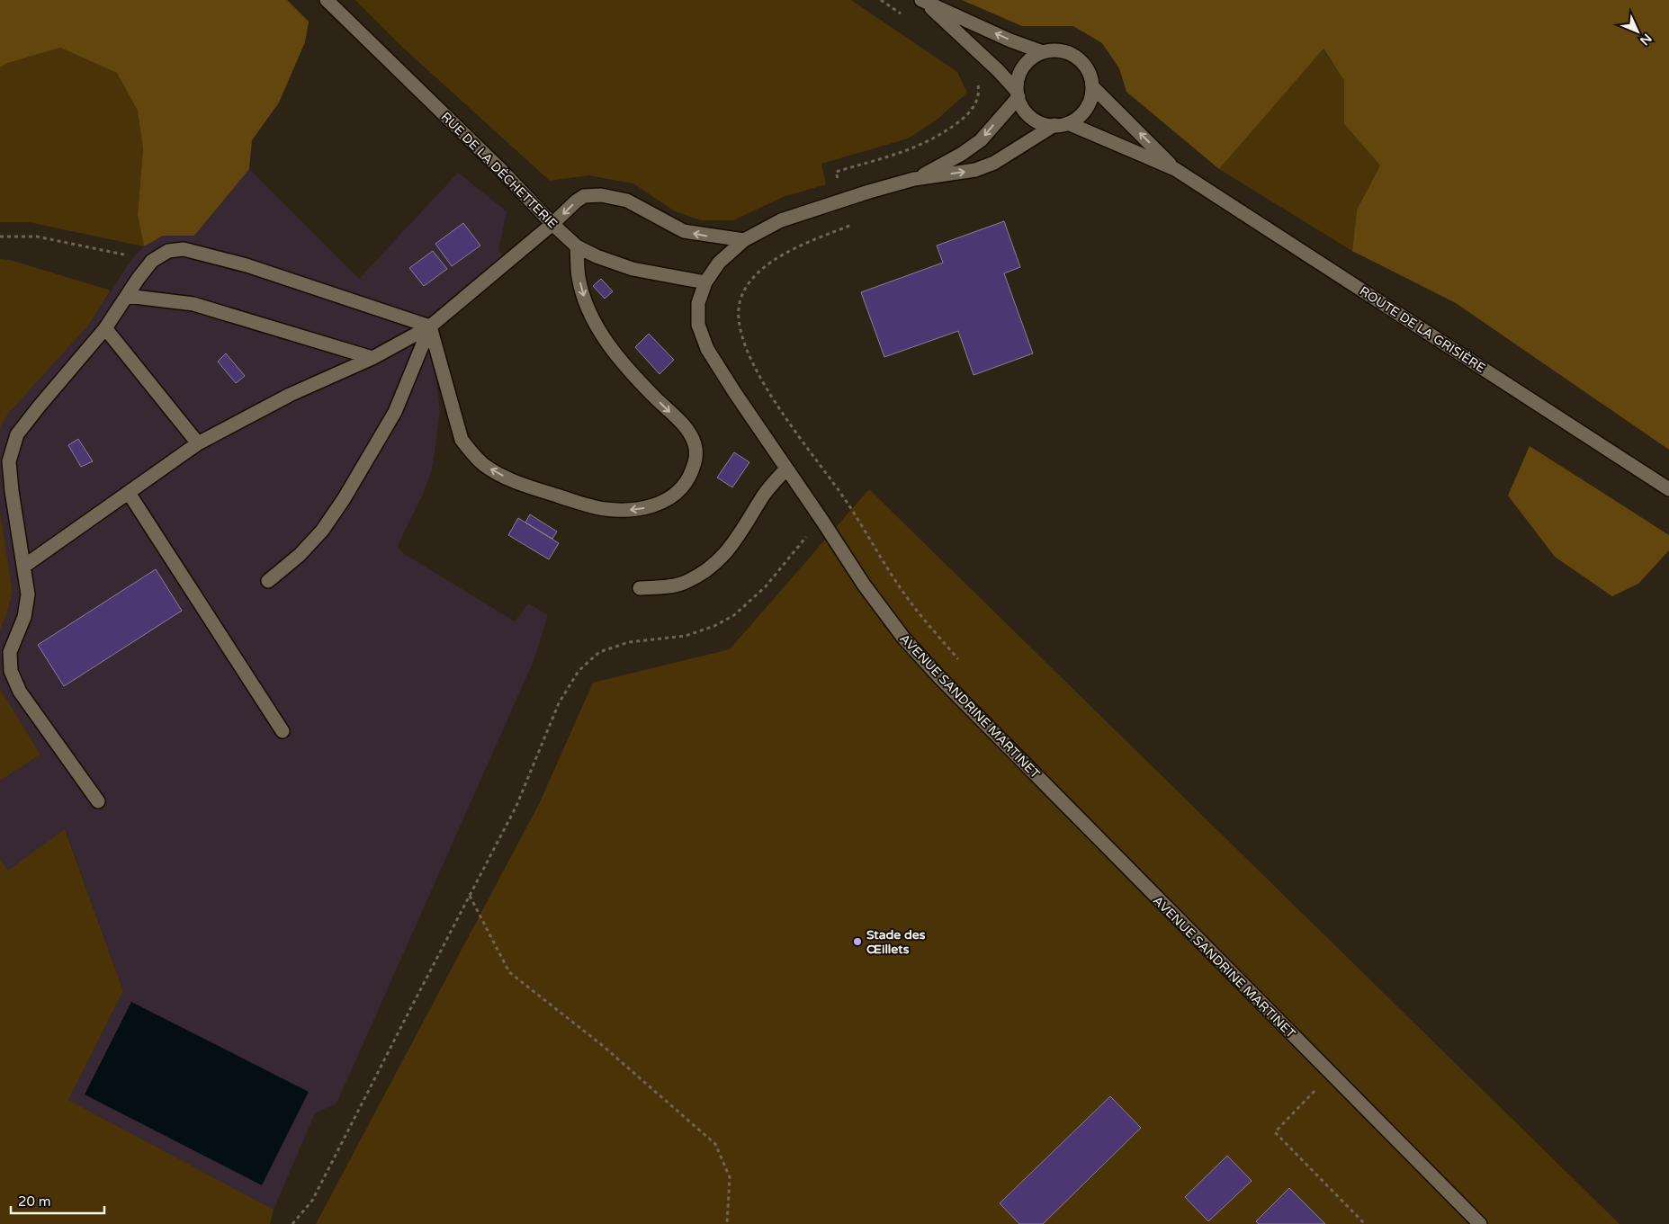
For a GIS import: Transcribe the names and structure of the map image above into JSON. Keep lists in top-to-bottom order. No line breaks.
{"streets":{"street":["RUE DE LA DÉCHETTERIE","ROUTE DE LA GRISIÈRE","AVENUE SANDRINE MARTINET"]},"crossings":[["RUE DE LA DÉCHETTERIE","AVENUE SANDRINE MARTINET"],["ROUTE DE LA GRISIÈRE","AVENUE SANDRINE MARTINET"]],"places":["Stade des Œillets"],"scale_bar":"20 m","north":"bottom right"}
